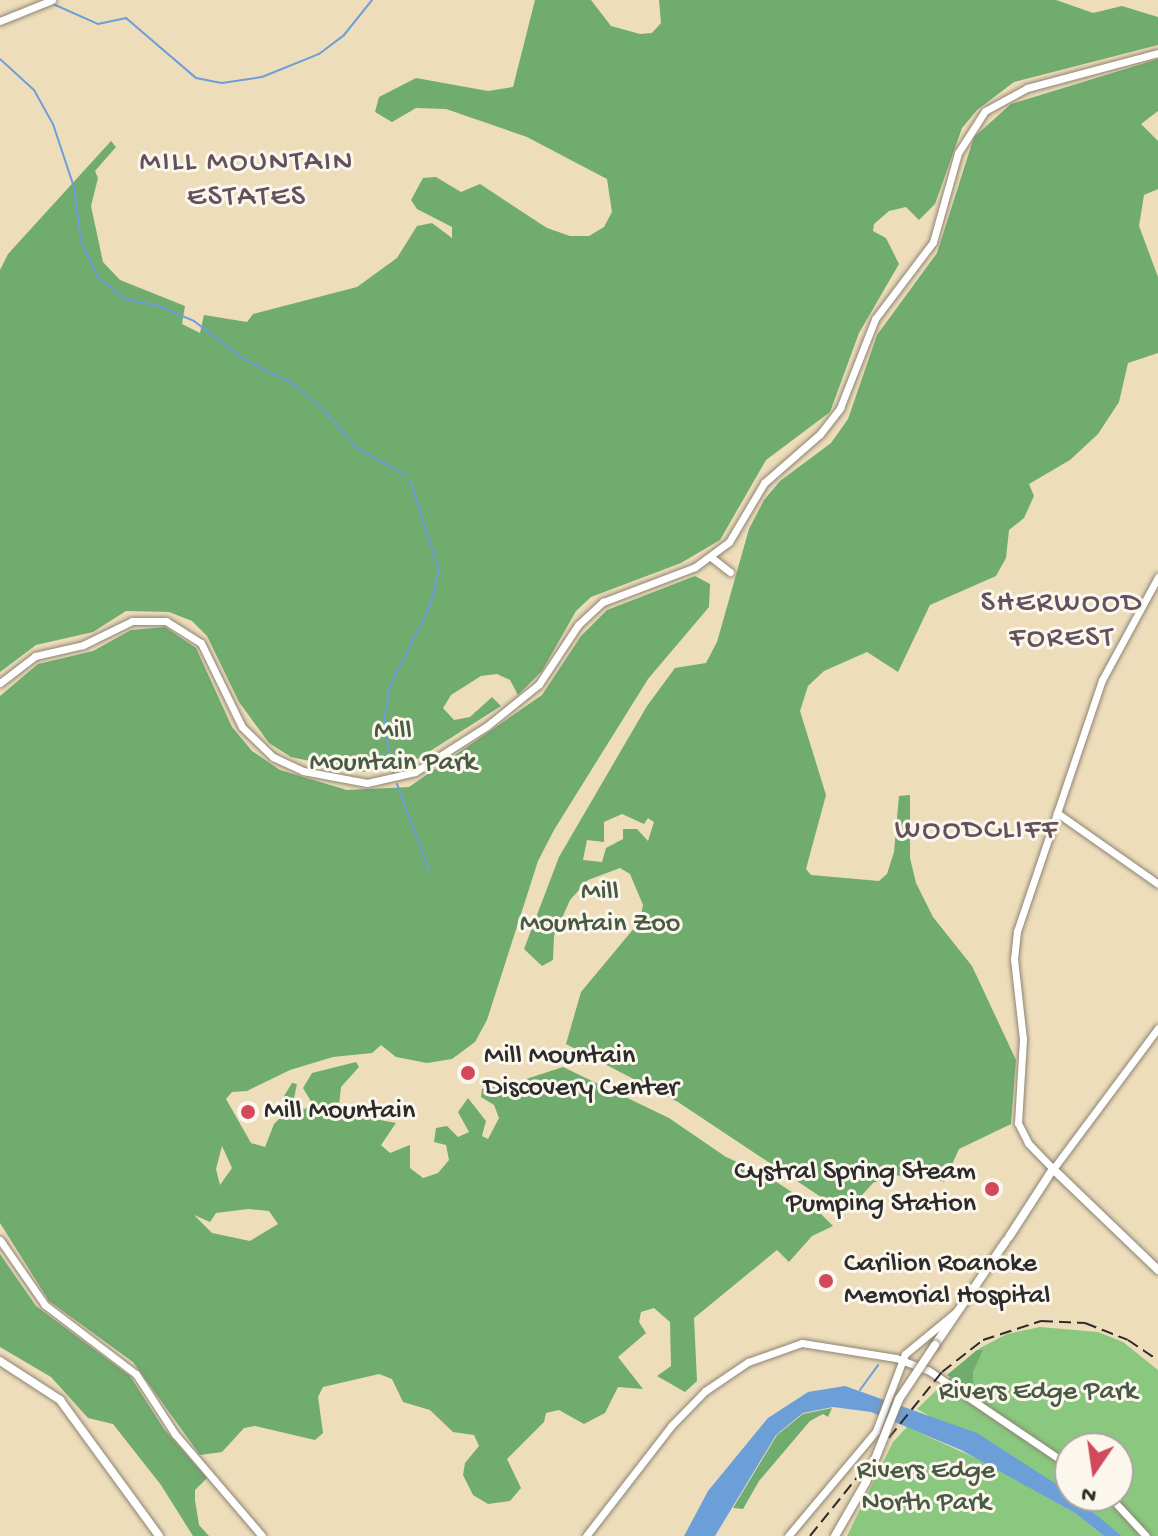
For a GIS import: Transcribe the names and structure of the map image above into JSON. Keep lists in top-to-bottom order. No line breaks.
{"districts":["MILL MOUNTAIN ESTATES","SHERWOOD FOREST","WOODCLIFF"],"parks":["Mill Mountain Park","Mill Mountain Zoo","Rivers Edge Park","Rivers Edge North Park"],"places":["Mill Mountain Discovery Center","Mill Mountain","Cystral Spring Steam Pumping Station","Carilion Roanoke Memorial Hospital"],"north":"bottom"}
